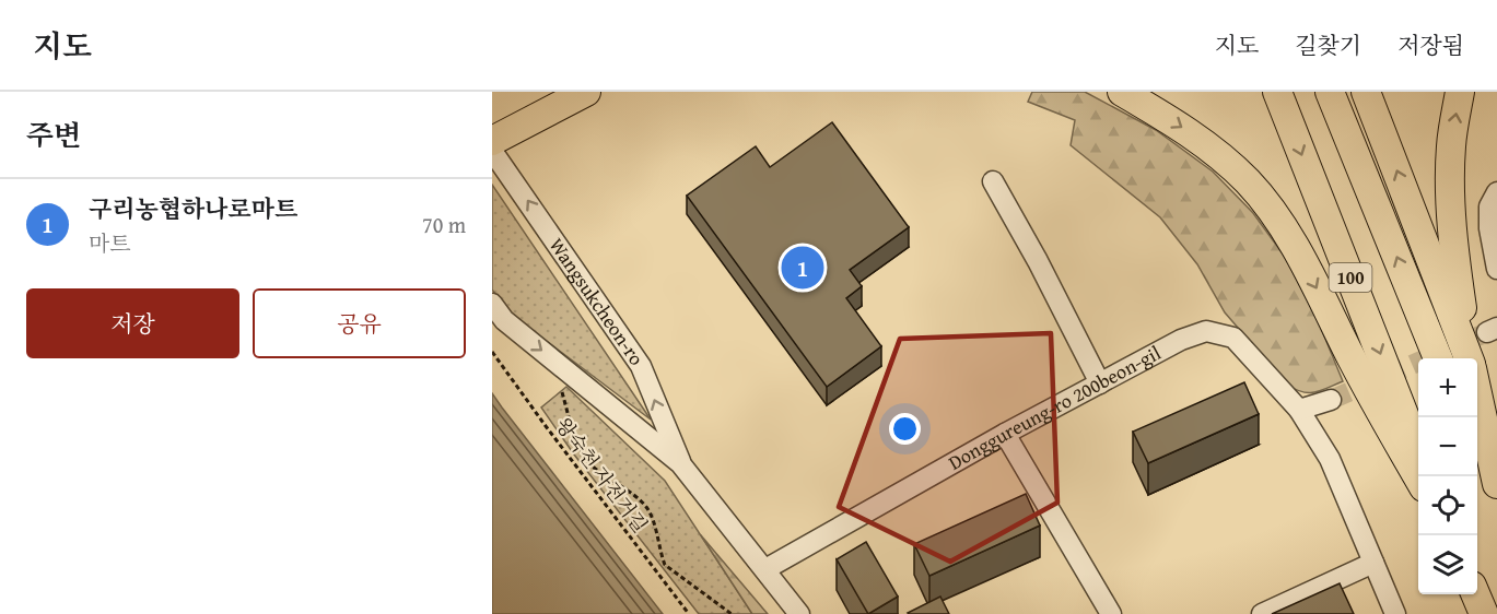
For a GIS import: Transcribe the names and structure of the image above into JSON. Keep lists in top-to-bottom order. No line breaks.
{"streets":{"highway":["100"],"street":["Wangsukcheon-ro","Donggureung-ro 200beon-gil"],"path":["왕숙천 자전거길"]},"crossings":[["Wangsukcheon-ro","Donggureung-ro 200beon-gil"]],"page":{"header":"지도","nav":["지도","길찾기","저장됨"],"heading":"주변","list":[{"mark":"1","name":"구리농협하나로마트","note":"마트","value":"70 m"}],"pins":"1","buttons":["저장","공유"],"map_buttons":["+","−"]}}
